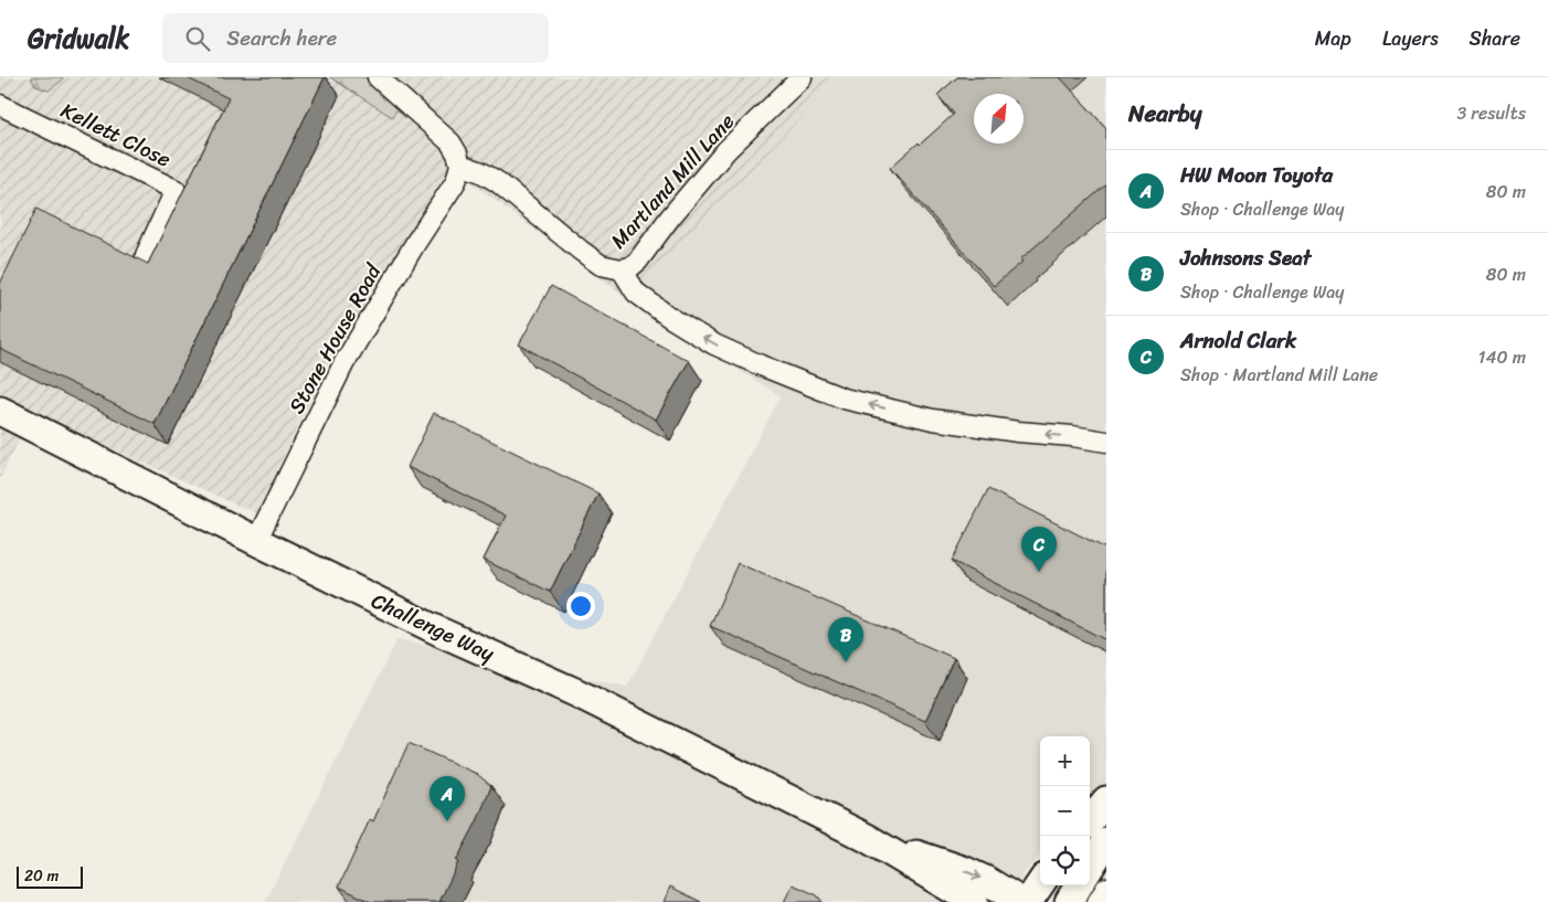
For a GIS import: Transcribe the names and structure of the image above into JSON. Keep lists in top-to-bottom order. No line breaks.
{"streets":{"street":["Kellett Close","Martland Mill Lane","Stone House Road","Challenge Way"]},"crossings":[["Stone House Road","Challenge Way"]],"one_way":["Martland Mill Lane"],"scale_bar":"20 m","north":"top right","page":{"header":"Gridwalk","search":"Search here","nav":["Map","Layers","Share"],"heading":["Nearby","3 results"],"list":[{"mark":"A","name":"HW Moon Toyota","note":"Shop · Challenge Way","value":"80 m"},{"mark":"B","name":"Johnsons Seat","note":"Shop · Challenge Way","value":"80 m"},{"mark":"C","name":"Arnold Clark","note":"Shop · Martland Mill Lane","value":"140 m"}],"pins":["C","B","A"],"map_buttons":["+","−"],"scale":"20 m"}}
